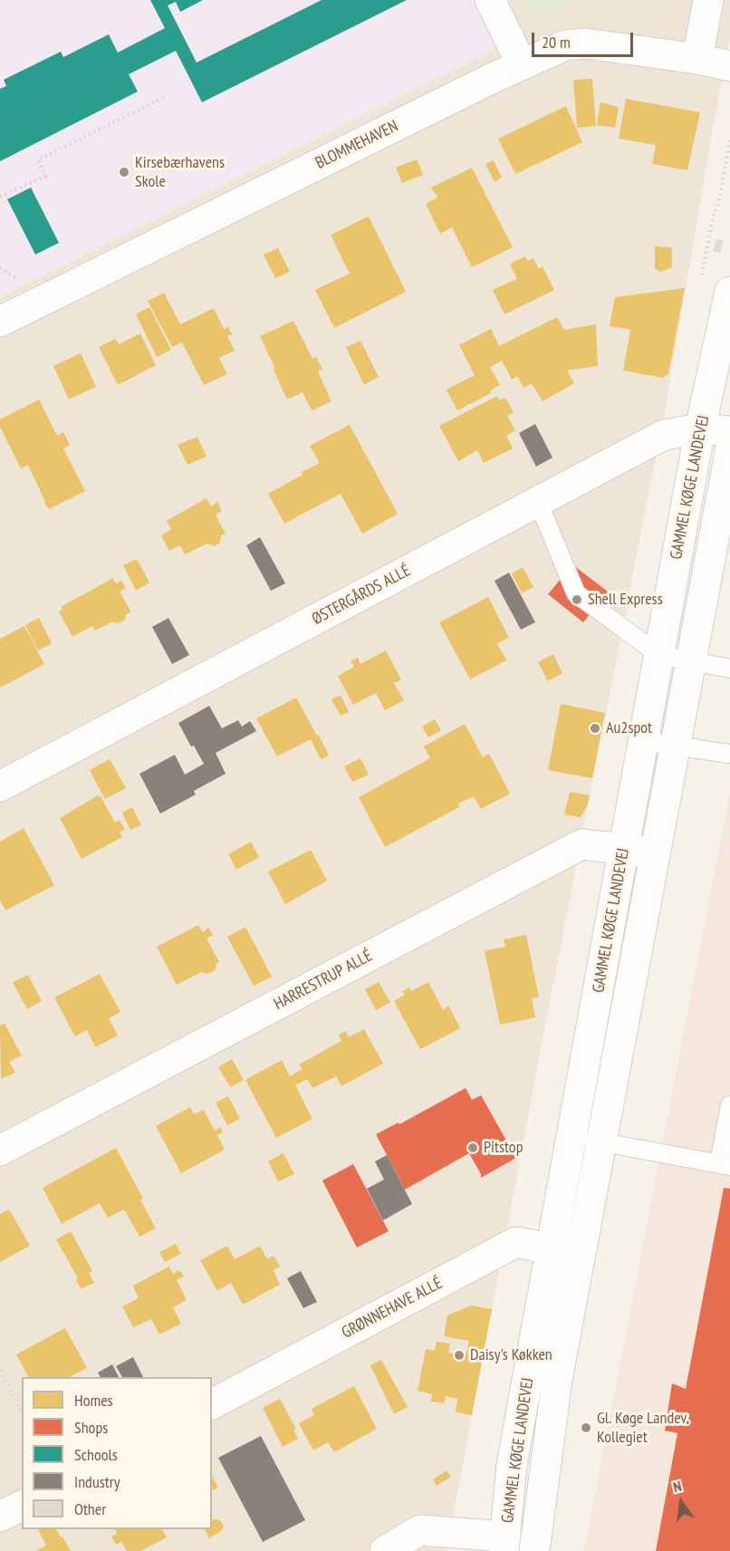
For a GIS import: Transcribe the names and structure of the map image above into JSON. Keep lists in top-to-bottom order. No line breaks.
{"streets":{"street":["BLOMMEHAVEN","GAMMEL KØGE LANDEVEJ","ØSTERGÅRDS ALLÉ","HARRESTRUP ALLÉ","GRØNNEHAVE ALLÉ"]},"crossings":[["GAMMEL KØGE LANDEVEJ","ØSTERGÅRDS ALLÉ"],["GAMMEL KØGE LANDEVEJ","HARRESTRUP ALLÉ"],["GAMMEL KØGE LANDEVEJ","GRØNNEHAVE ALLÉ"]],"places":["Kirsebærhavens Skole","Shell Express","Au2spot","Pitstop","Daisy's Køkken","Gl. Køge Landev. Kollegiet"],"legend":["Homes","Shops","Schools","Industry","Other"],"scale_bar":"20 m","north":"top"}
